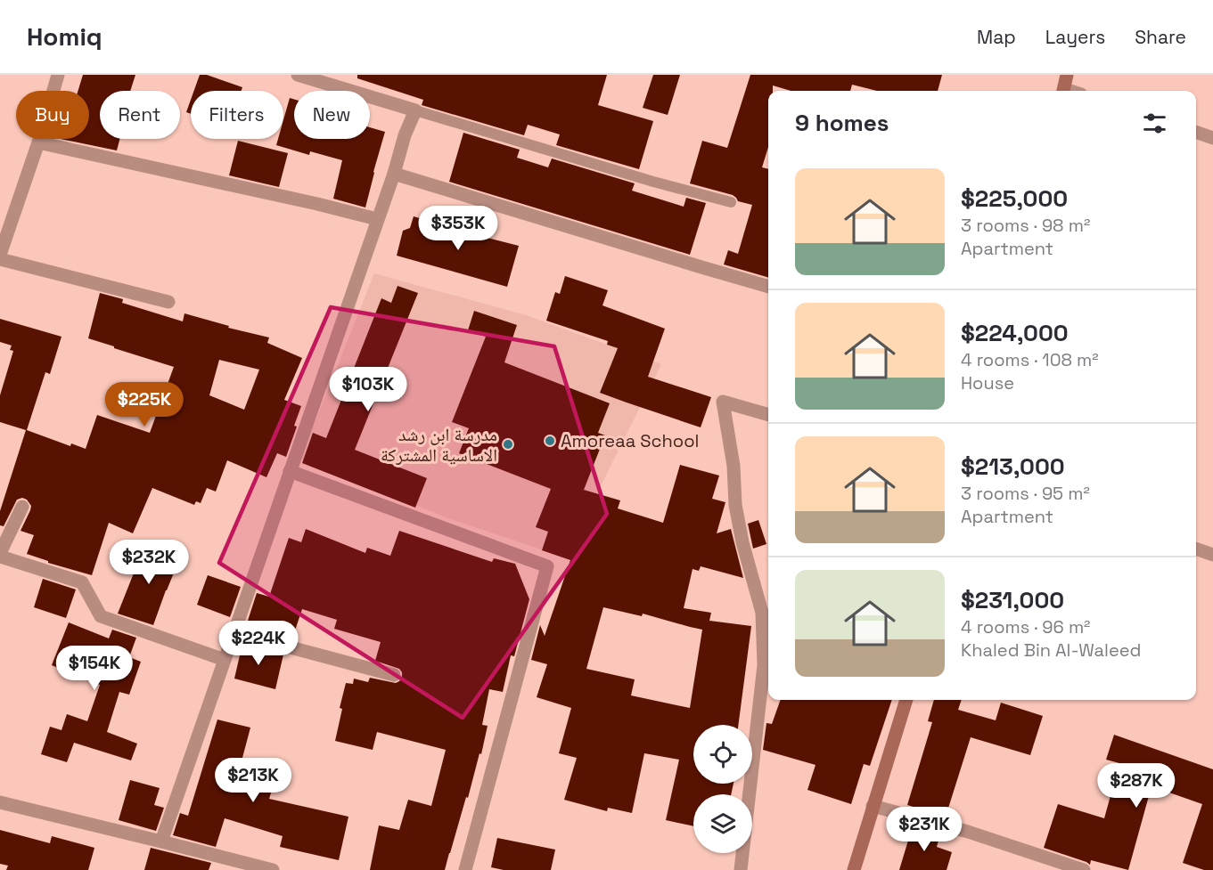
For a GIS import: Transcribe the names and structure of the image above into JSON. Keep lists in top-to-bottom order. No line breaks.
{"places":["Amoreaa School","مدرسة ابن رشد الاساسية المشتركة"],"page":{"header":"Homiq","nav":["Map","Layers","Share"],"chip":["Buy","Rent","Filters","New"],"heading":"9 homes","list":[{"name":"$225,000","note":"3 rooms · 98 m² · Apartment"},{"name":"$224,000","note":"4 rooms · 108 m² · House"},{"name":"$213,000","note":"3 rooms · 95 m² · Apartment"},{"name":"$231,000","note":"4 rooms · 96 m² · Khaled Bin Al-Waleed"}],"price":["$353K","$103K","$225K","$232K","$224K","$154K","$213K","$287K","$231K"]}}
